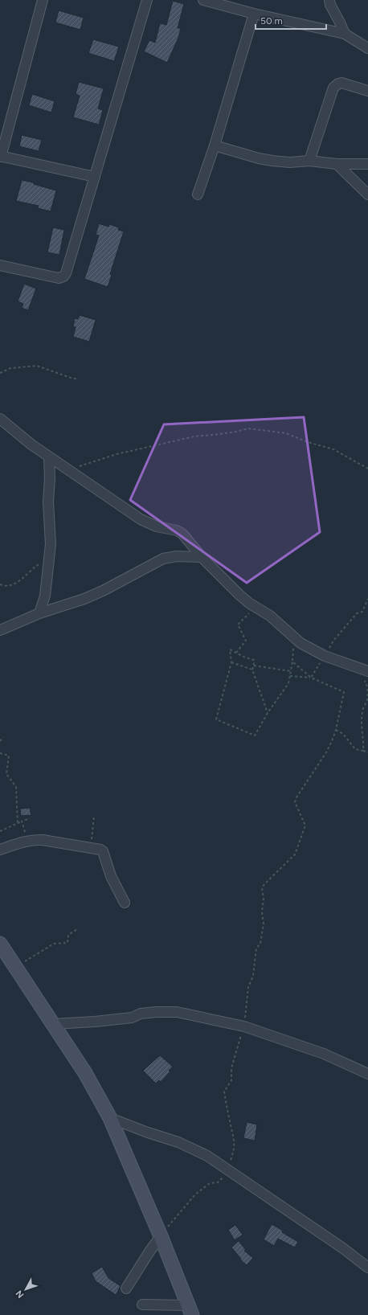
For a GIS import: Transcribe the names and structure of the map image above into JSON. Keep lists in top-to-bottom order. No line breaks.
{"scale_bar":"50 m","north":"bottom left"}
